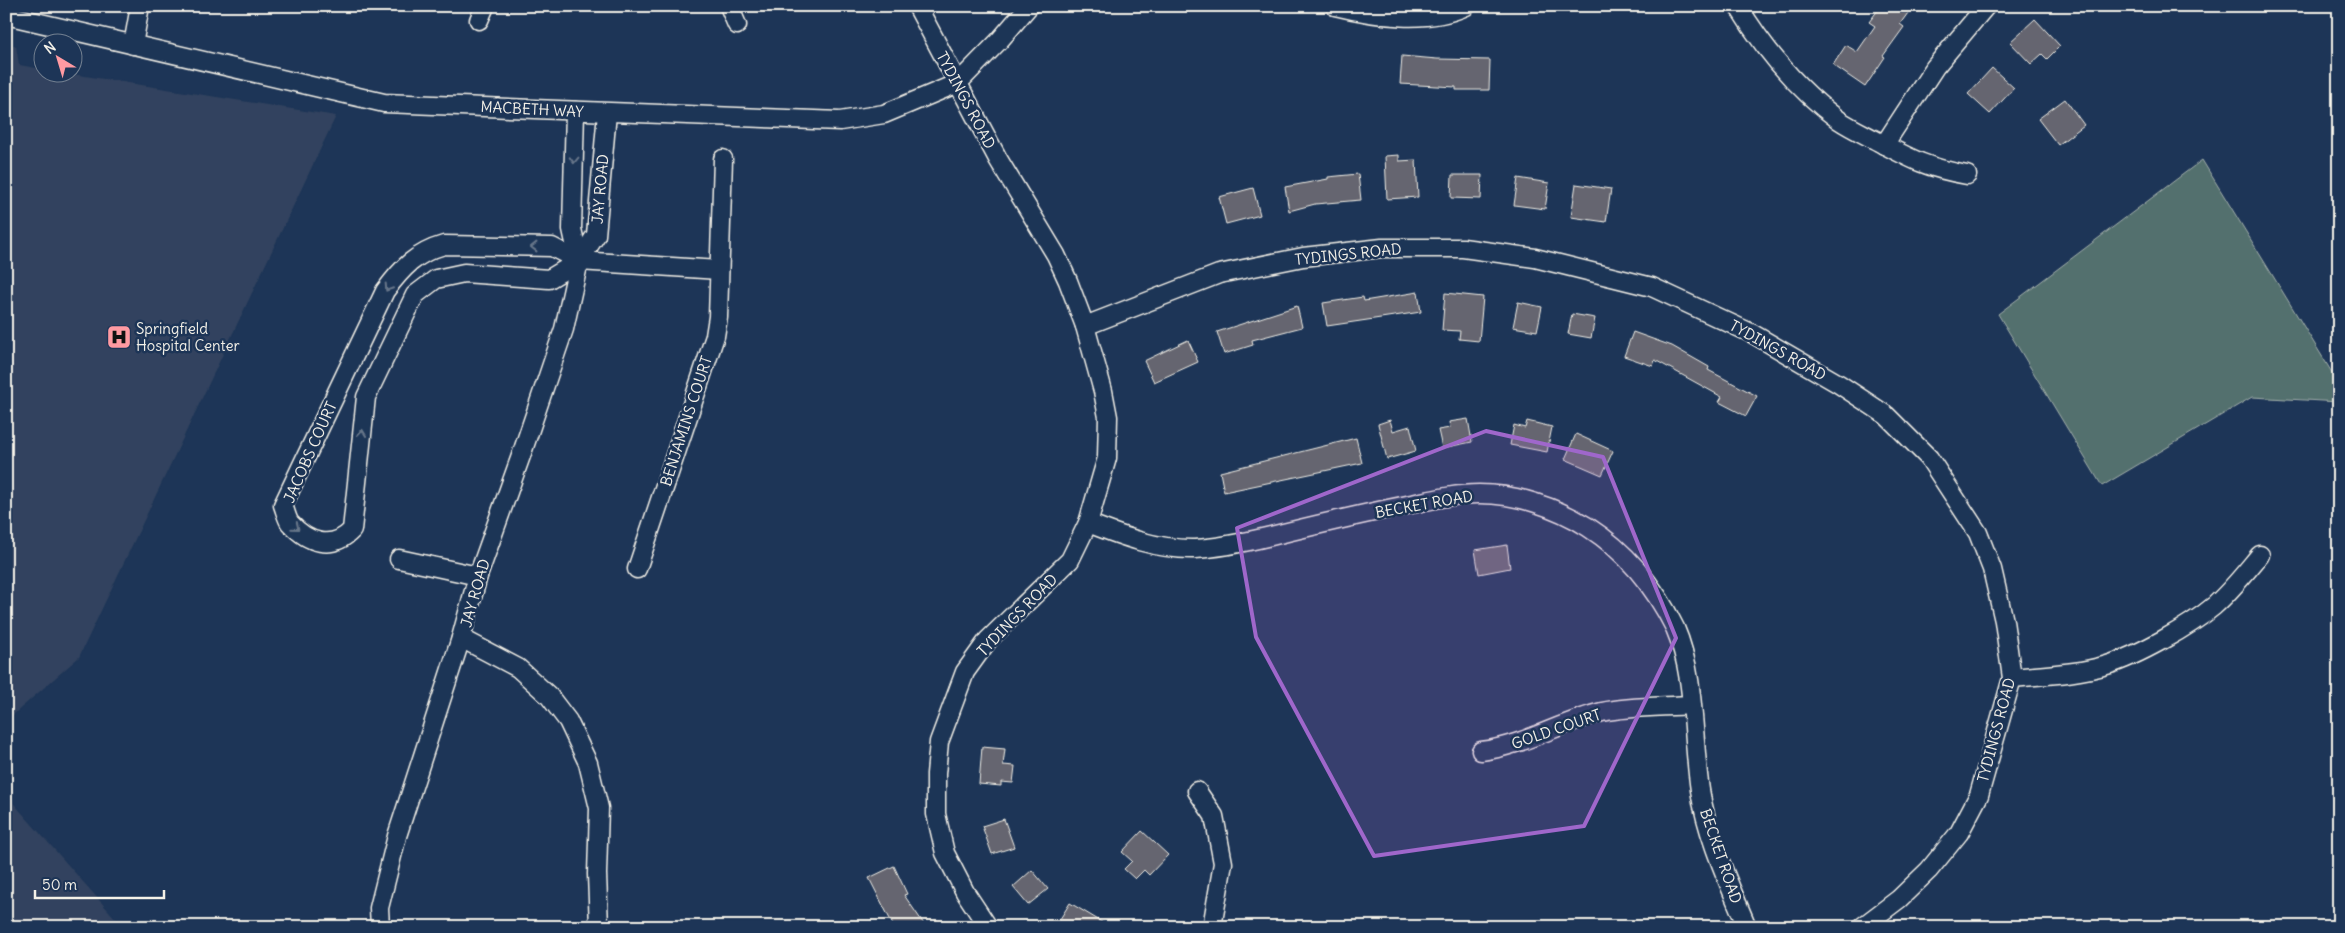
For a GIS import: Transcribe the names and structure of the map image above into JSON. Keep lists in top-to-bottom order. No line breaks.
{"streets":{"street":["TYDINGS ROAD","MACBETH WAY","JAY ROAD","BENJAMINS COURT","JACOBS COURT","BECKET ROAD","GOLD COURT"]},"crossings":[["TYDINGS ROAD","MACBETH WAY"],["TYDINGS ROAD","BECKET ROAD"],["MACBETH WAY","JAY ROAD"],["JAY ROAD","JACOBS COURT"],["BECKET ROAD","GOLD COURT"]],"places":{"hospital":["Springfield Hospital Center"]},"scale_bar":"50 m","north":"top left"}
